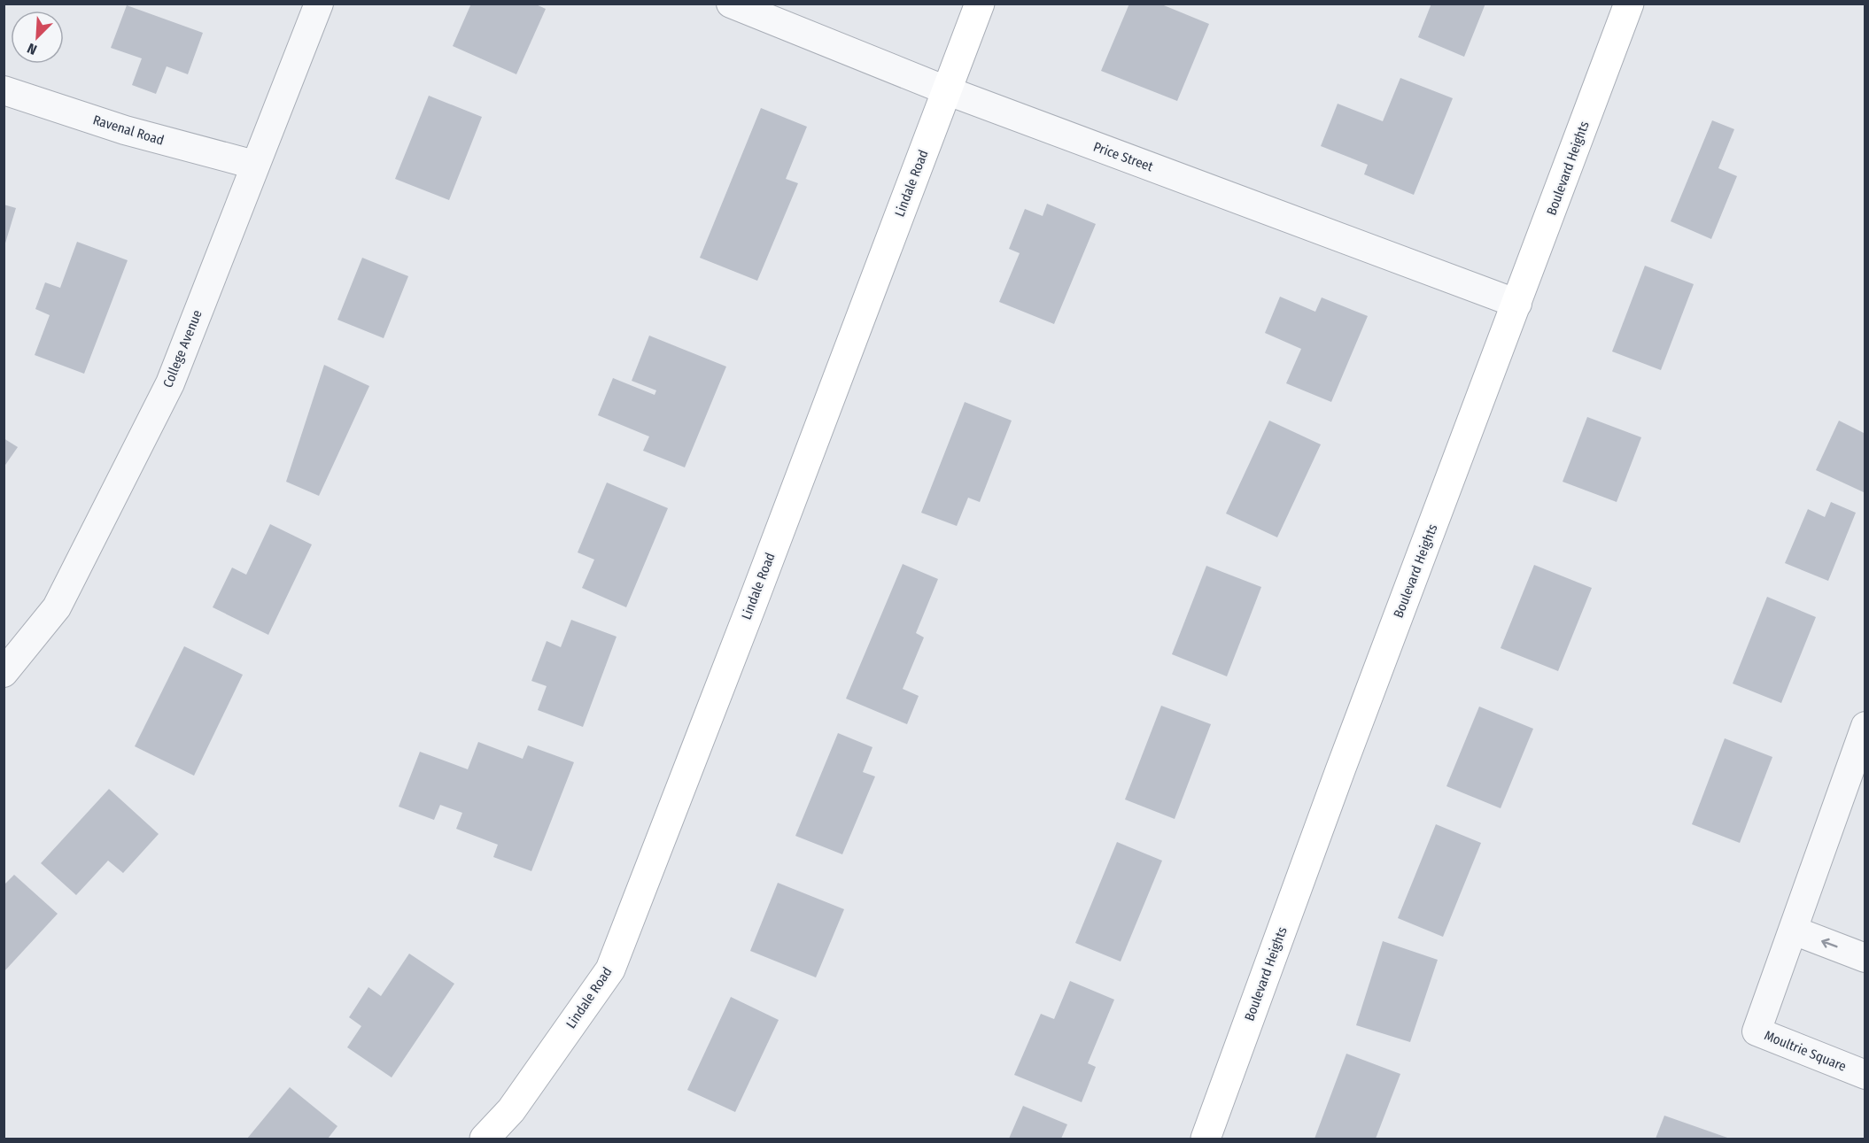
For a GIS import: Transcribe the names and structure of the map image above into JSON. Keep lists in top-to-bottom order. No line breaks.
{"streets":{"street":["Ravenal Road","Price Street","Boulevard Heights","Lindale Road","College Avenue","Moultrie Square"]},"crossings":[["Ravenal Road","College Avenue"],["Price Street","Boulevard Heights"],["Price Street","Lindale Road"]],"north":"bottom left"}
